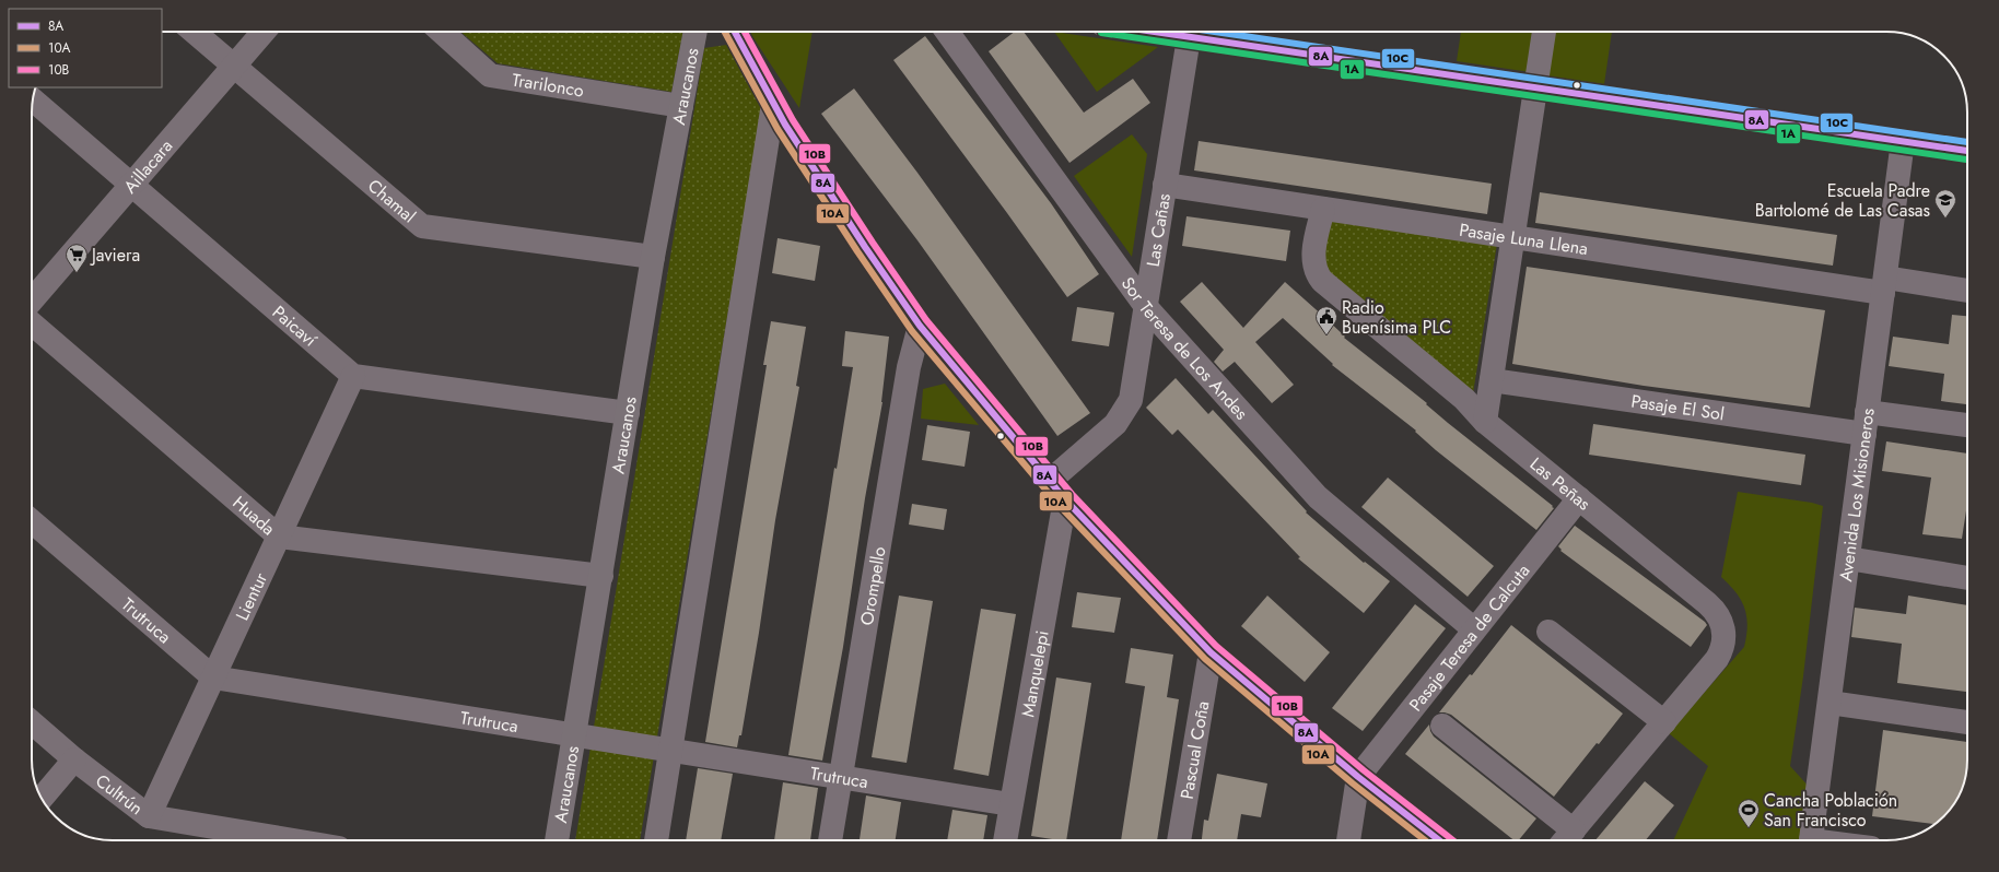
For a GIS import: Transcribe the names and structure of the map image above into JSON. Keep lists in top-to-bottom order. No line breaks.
{"streets":{"main road":["Araucanos"],"street":["Trarilonco","Aillacara","Chamal","Las Cañas","Pasaje Luna Llena","Paicaví","Sor Teresa de Los Andes","Pasaje El Sol","Las Peñas","Avenida Los Misioneros","Huada","Orompello","Lientur","Trutruca","Pasaje Teresa de Calcuta","Manquelepi","Pascual Coña","Cultrún"]},"crossings":[["Trarilonco","Araucanos"],["Araucanos","Chamal"],["Araucanos","Huada"],["Araucanos","Trutruca"],["Aillacara","Chamal"],["Aillacara","Paicaví"],["Las Cañas","Pasaje Luna Llena"],["Las Cañas","Sor Teresa de Los Andes"],["Pasaje Luna Llena","Las Peñas"],["Pasaje Luna Llena","Avenida Los Misioneros"],["Paicaví","Lientur"],["Sor Teresa de Los Andes","Pasaje Teresa de Calcuta"],["Pasaje El Sol","Avenida Los Misioneros"],["Las Peñas","Pasaje Teresa de Calcuta"],["Huada","Lientur"],["Orompello","Trutruca"],["Lientur","Trutruca"],["Lientur","Cultrún"],["Trutruca","Manquelepi"]],"places":{"school or university":["Escuela Padre Bartolomé de Las Casas"],"supermarket":["Javiera"],"public building":["Radio Buenísima PLC"],"sports":["Cancha Población San Francisco"]},"lines":["transit line 8A","transit line 10A","transit line 10B","transit line 10C","transit line 1A"],"legend":["8A","10A","10B"]}
